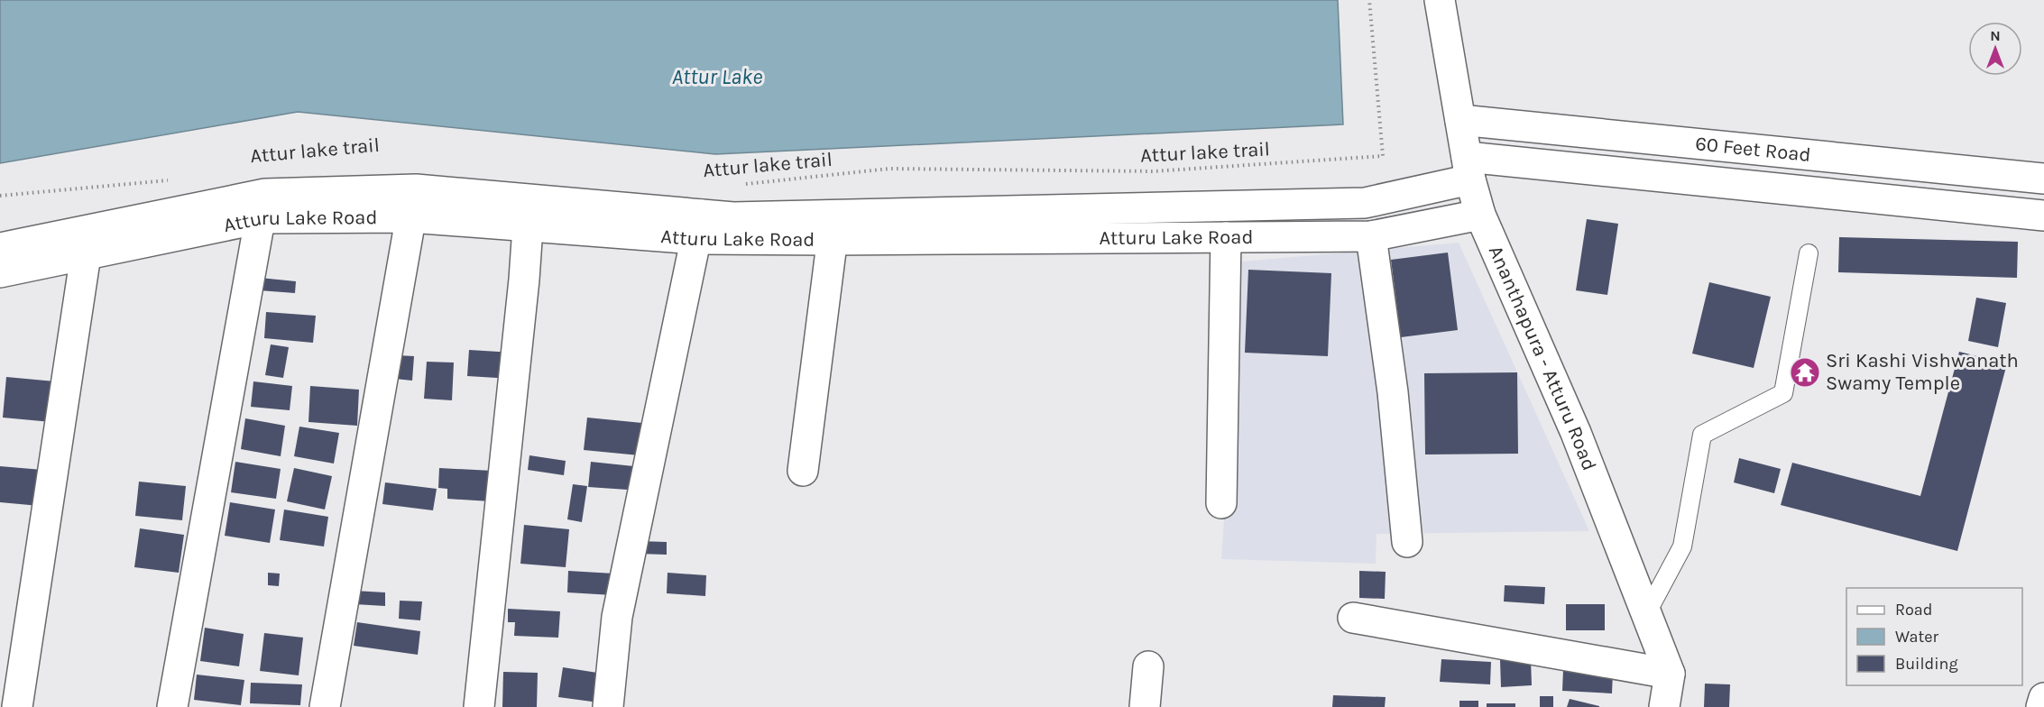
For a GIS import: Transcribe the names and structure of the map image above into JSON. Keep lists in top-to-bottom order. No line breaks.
{"streets":{"street":["60 Feet Road","Atturu Lake Road","Ananthapura - Atturu Road"],"path":["Attur lake trail"]},"crossings":[["60 Feet Road","Atturu Lake Road"],["60 Feet Road","Ananthapura - Atturu Road"],["Atturu Lake Road","Ananthapura - Atturu Road"]],"water":["Attur Lake"],"places":{"temple":["Sri Kashi Vishwanath Swamy Temple"]},"legend":["Road","Water","Building"],"north":"top"}
